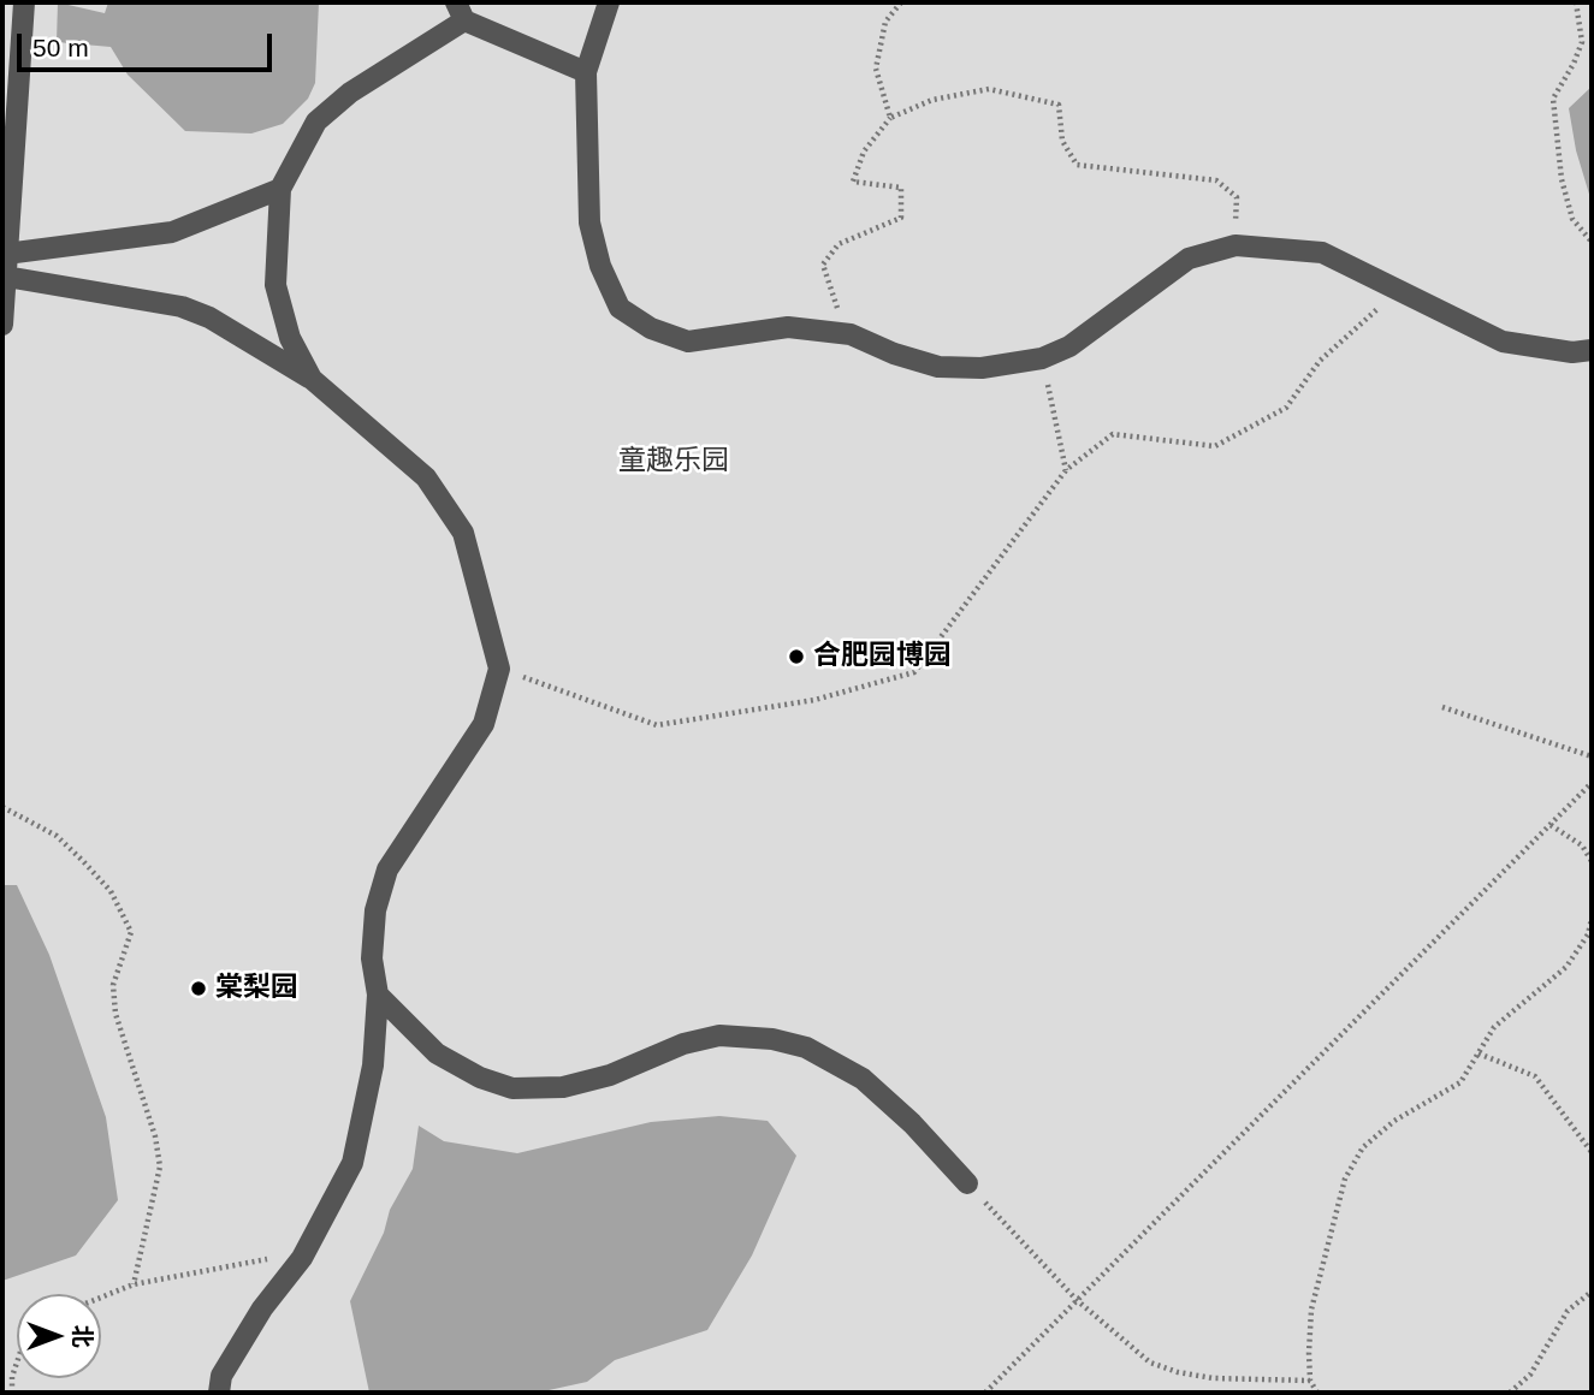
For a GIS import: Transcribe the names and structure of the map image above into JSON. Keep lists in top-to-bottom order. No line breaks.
{"parks":["童趣乐园"],"places":["合肥园博园","棠梨园"],"scale_bar":"50 m","north":"right"}
